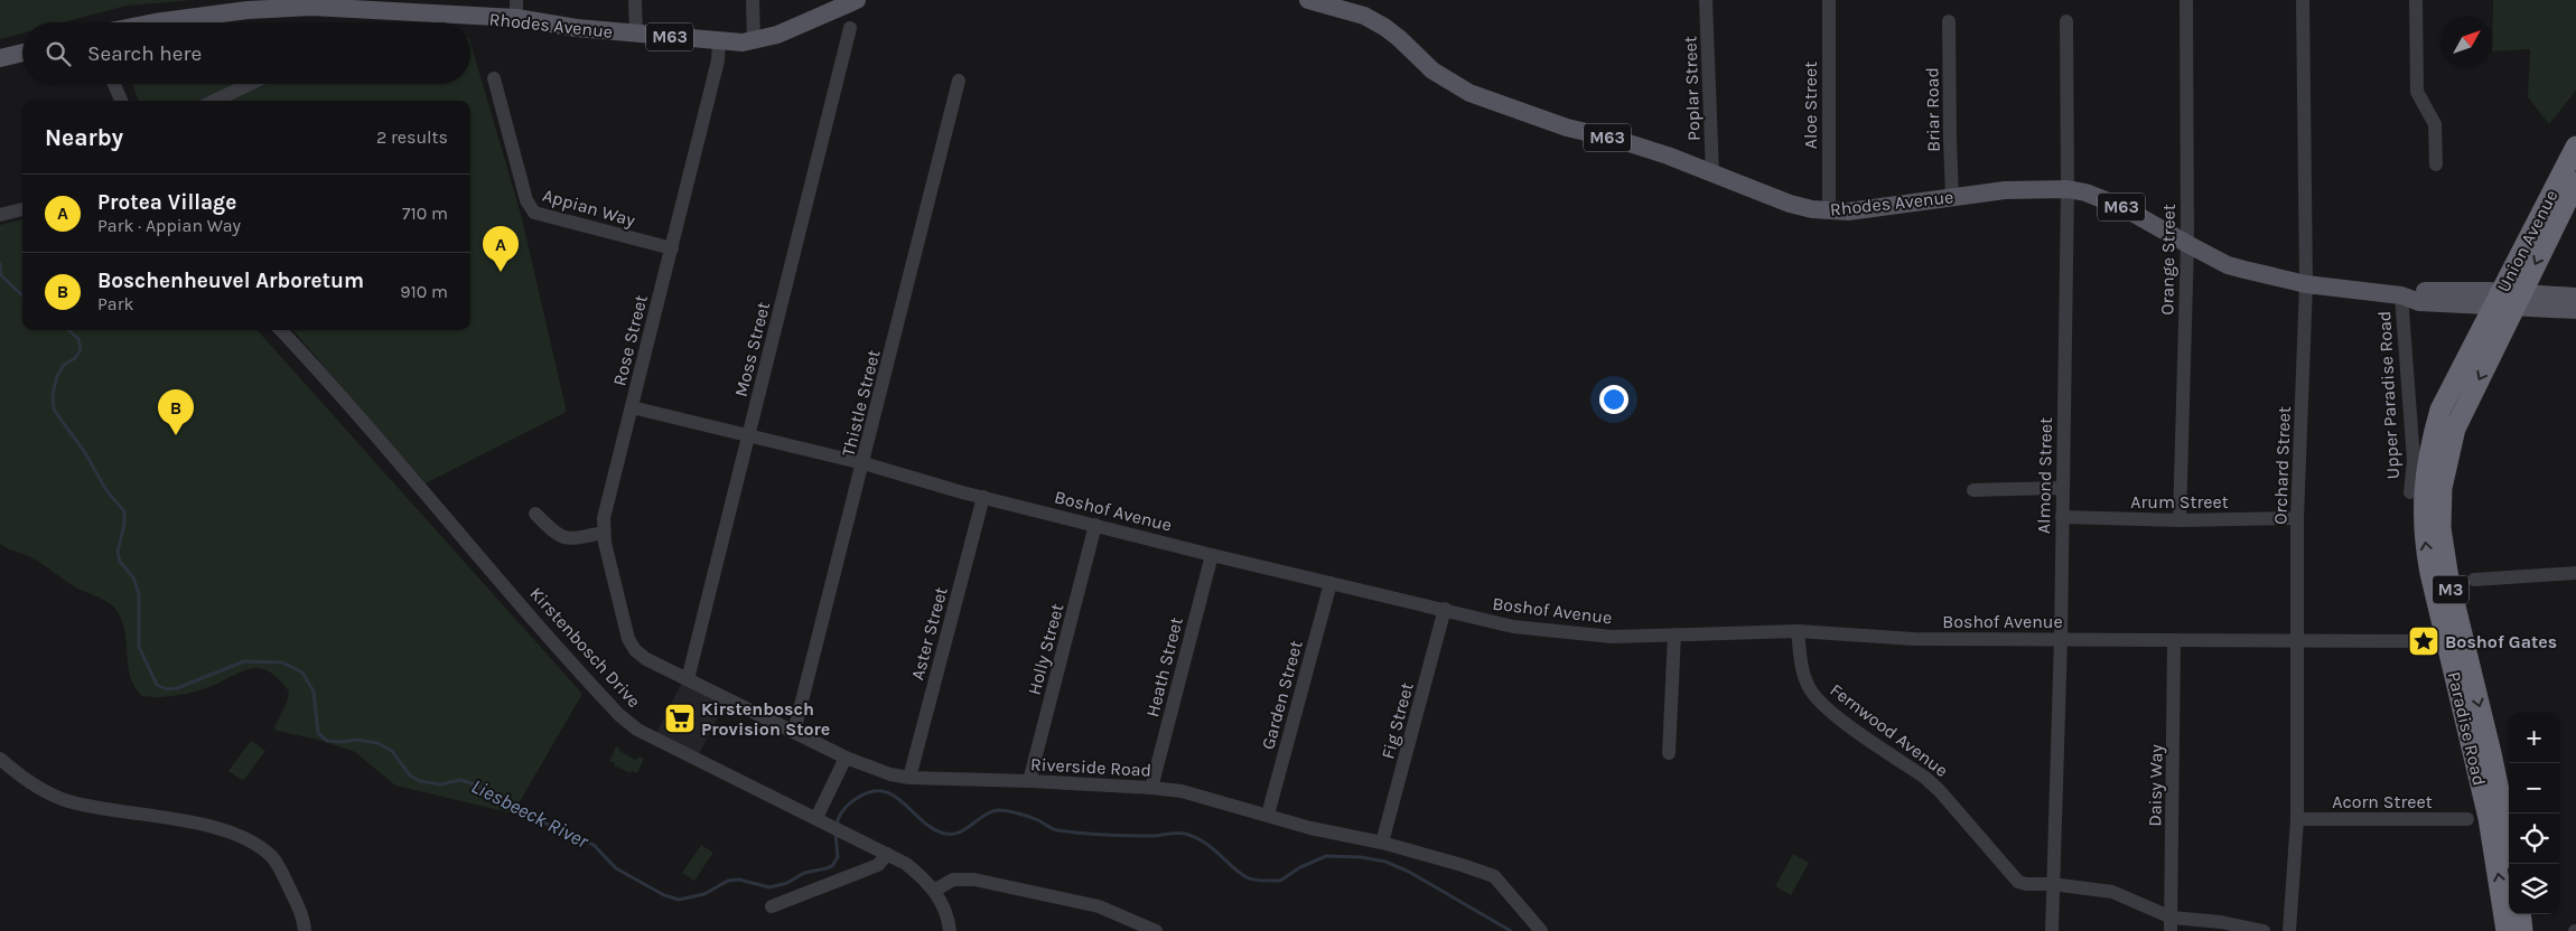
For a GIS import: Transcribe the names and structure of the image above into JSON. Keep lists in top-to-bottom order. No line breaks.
{"streets":{"highway":["Union Avenue","M3","Paradise Road"],"main road":["Rhodes Avenue","M63"],"street":["Poplar Street","Aloe Street","Briar Road","Appian Way","Orange Street","Rose Street","Moss Street","Upper Paradise Road","Thistle Street","Orchard Street","Almond Street","Arum Street","Boshof Avenue","Aster Street","Kirstenbosch Drive","Holly Street","Heath Street","Garden Street","Fig Street","Fernwood Avenue","Riverside Road","Daisy Way","Acorn Street"]},"crossings":[["Rhodes Avenue","M63"],["Rhodes Avenue","Poplar Street"],["Rhodes Avenue","Aloe Street"],["Rhodes Avenue","Briar Road"],["Rhodes Avenue","Union Avenue"],["Rhodes Avenue","Orange Street"],["Rhodes Avenue","Rose Street"],["Rhodes Avenue","Upper Paradise Road"],["Rhodes Avenue","Orchard Street"],["Rhodes Avenue","Almond Street"],["Rhodes Avenue","Paradise Road"],["M63","Union Avenue"],["M63","Paradise Road"],["Appian Way","Rose Street"],["Union Avenue","Paradise Road"],["Orange Street","Arum Street"],["Rose Street","Boshof Avenue"],["Rose Street","Riverside Road"],["Moss Street","Boshof Avenue"],["Moss Street","Riverside Road"],["Thistle Street","Boshof Avenue"],["Thistle Street","Riverside Road"],["Orchard Street","Arum Street"],["Orchard Street","Boshof Avenue"],["Orchard Street","Acorn Street"],["Almond Street","Arum Street"],["Almond Street","Boshof Avenue"],["Almond Street","Fernwood Avenue"],["Boshof Avenue","Aster Street"],["Boshof Avenue","Holly Street"],["Boshof Avenue","Heath Street"],["Boshof Avenue","Garden Street"],["Boshof Avenue","Fig Street"],["Boshof Avenue","Fernwood Avenue"],["Boshof Avenue","Daisy Way"],["Aster Street","Riverside Road"],["Holly Street","Riverside Road"],["Heath Street","Riverside Road"],["Garden Street","Riverside Road"],["Fig Street","Riverside Road"],["Fernwood Avenue","Daisy Way"]],"water":["Liesbeeck River"],"places":{"place":["Boshof Gates"],"supermarket":["Kirstenbosch Provision Store"]},"north":"top right","page":{"search":"Search here","heading":["Nearby","2 results"],"list":[{"mark":"A","name":"Protea Village","note":"Park · Appian Way","value":"710 m"},{"mark":"B","name":"Boschenheuvel Arboretum","note":"Park","value":"910 m"}],"pins":["A","B"],"map_buttons":["+","−"]}}
